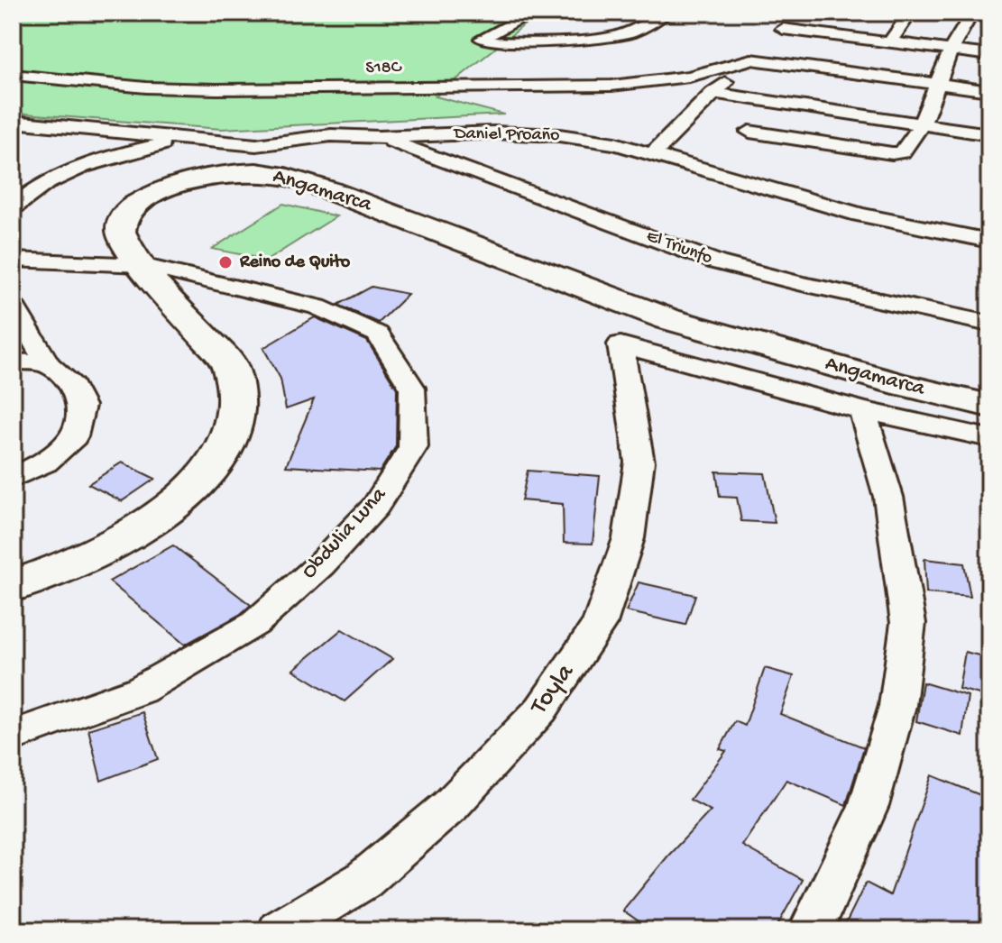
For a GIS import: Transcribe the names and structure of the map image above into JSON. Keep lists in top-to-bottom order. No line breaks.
{"streets":{"street":["S18C","Daniel Proaño","Angamarca","El Triunfo","Obdulia Luna","Toyla"]},"crossings":[["Daniel Proaño","El Triunfo"],["Angamarca","Obdulia Luna"]],"places":["Reino de Quito"]}
